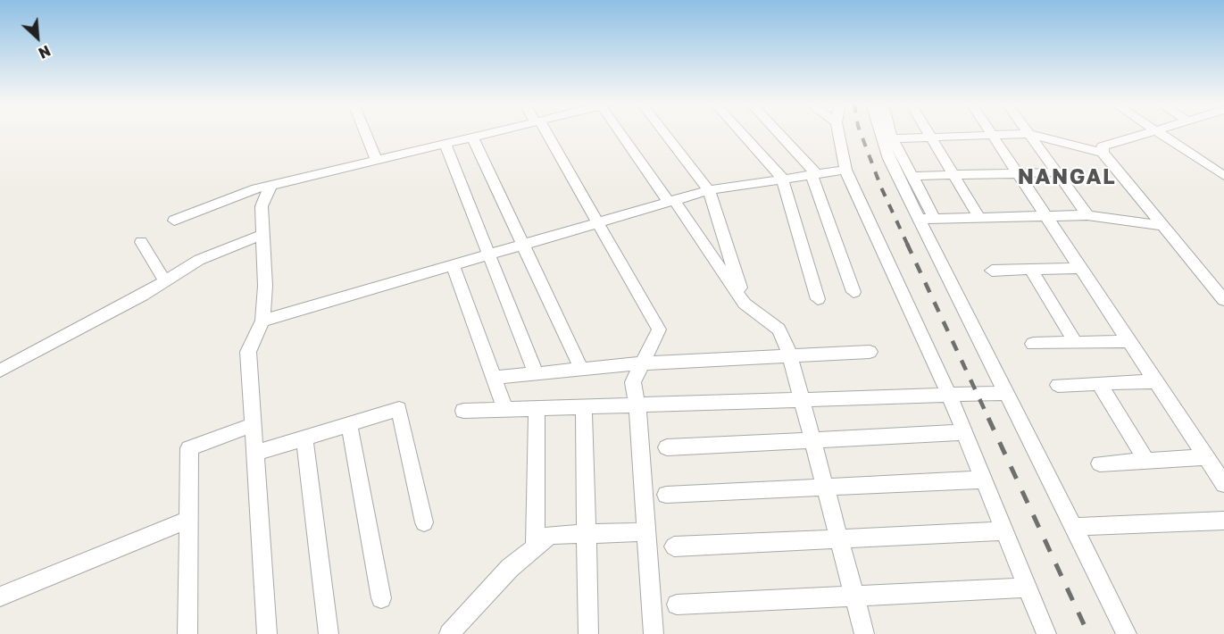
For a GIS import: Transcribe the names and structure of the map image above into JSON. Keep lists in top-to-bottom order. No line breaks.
{"districts":["NANGAL"],"north":"bottom right"}
